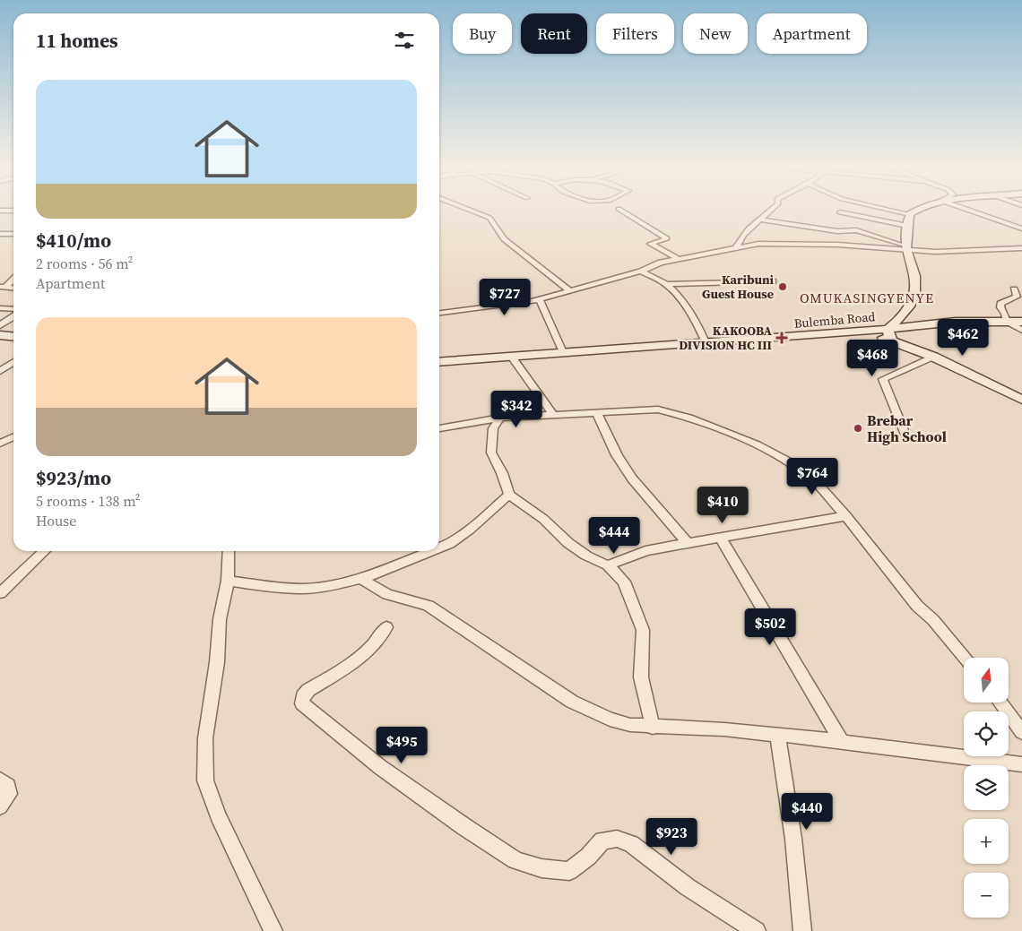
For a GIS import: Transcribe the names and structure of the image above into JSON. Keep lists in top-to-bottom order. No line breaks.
{"streets":{"street":["Bulemba Road"]},"districts":["OMUKASINGYENYE"],"places":{"other":["Karibuni Guest House","Brebar High School"],"health":["KAKOOBA DIVISION HC III"]},"north":"top","page":{"chip":["Buy","Rent","Filters","New","Apartment"],"heading":"11 homes","list":[{"name":"$410/mo","note":"2 rooms · 56 m² · Apartment"},{"name":"$923/mo","note":"5 rooms · 138 m² · House"}],"price":["$727","$462","$468","$342","$764","$410","$444","$502","$495","$440","$923"],"map_buttons":["+","−"]}}
